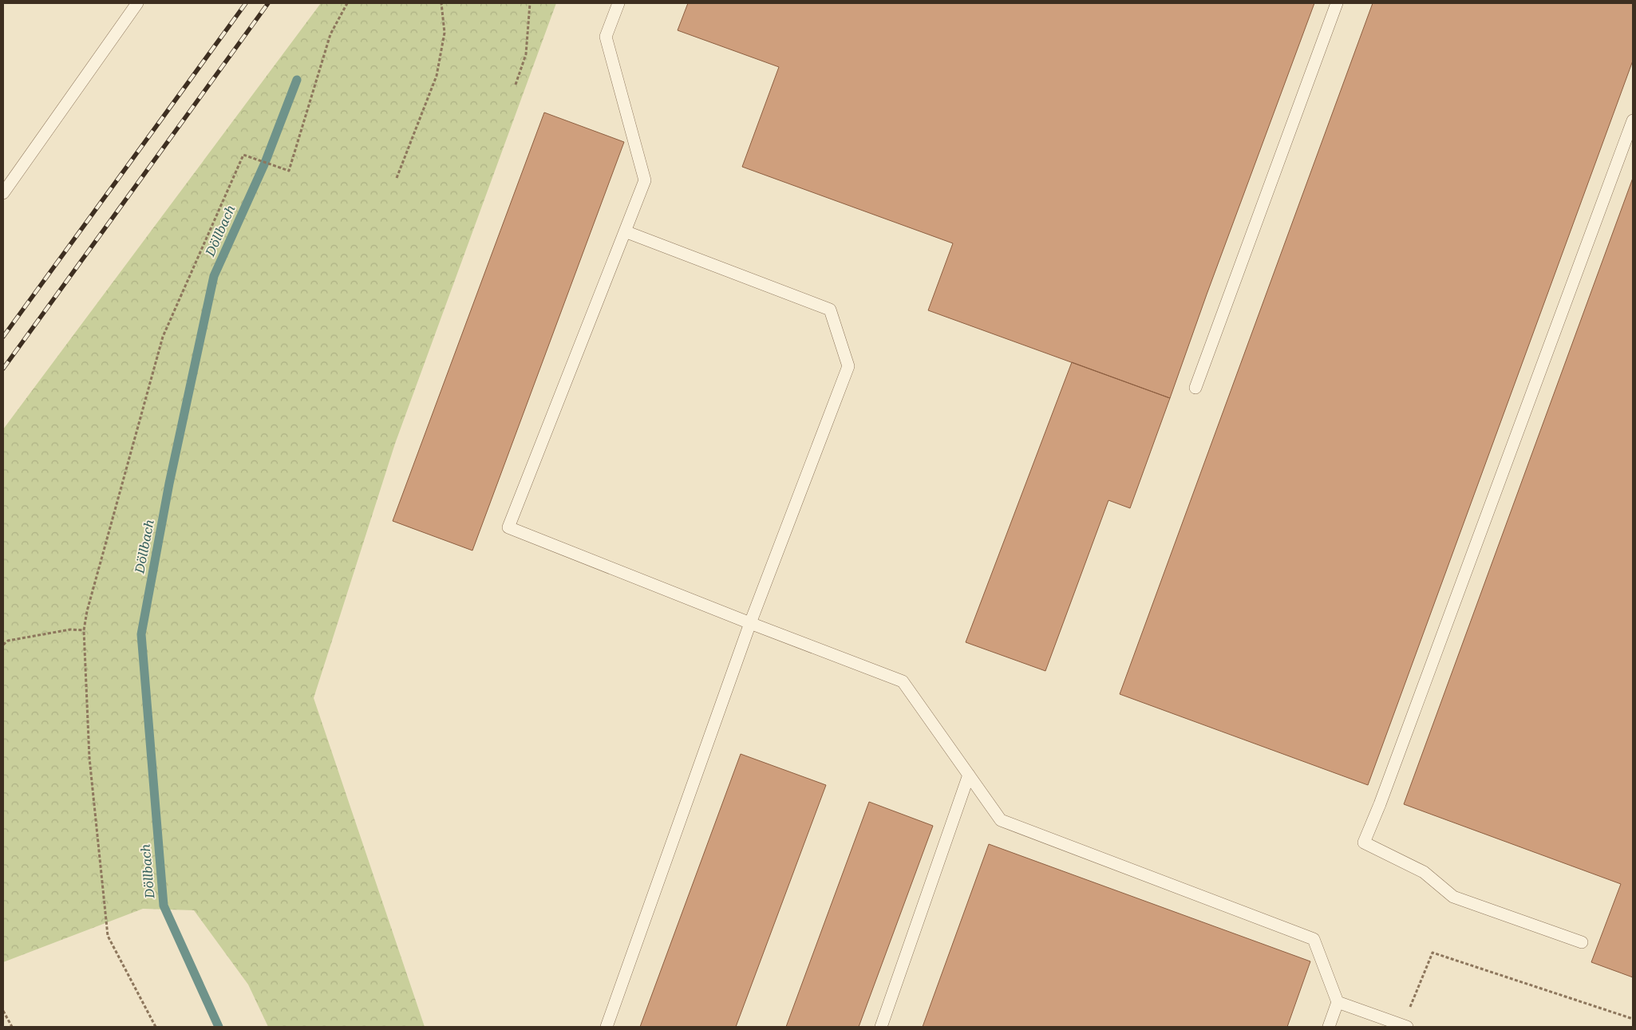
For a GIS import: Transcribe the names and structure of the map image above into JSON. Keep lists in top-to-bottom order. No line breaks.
{"water":["Döllbach"]}
